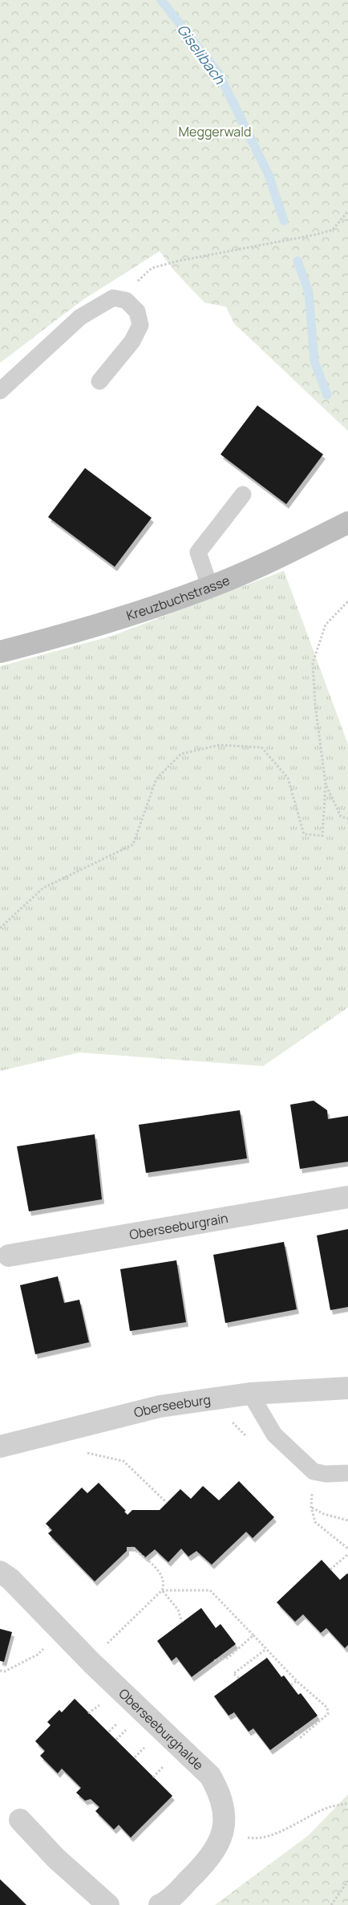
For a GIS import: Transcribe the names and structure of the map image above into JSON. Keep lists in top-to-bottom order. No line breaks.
{"streets":{"street":["Kreuzbuchstrasse","Oberseeburgrain","Oberseeburg","Oberseeburghalde"]},"water":["Giselibach"],"parks":["Meggerwald"]}
